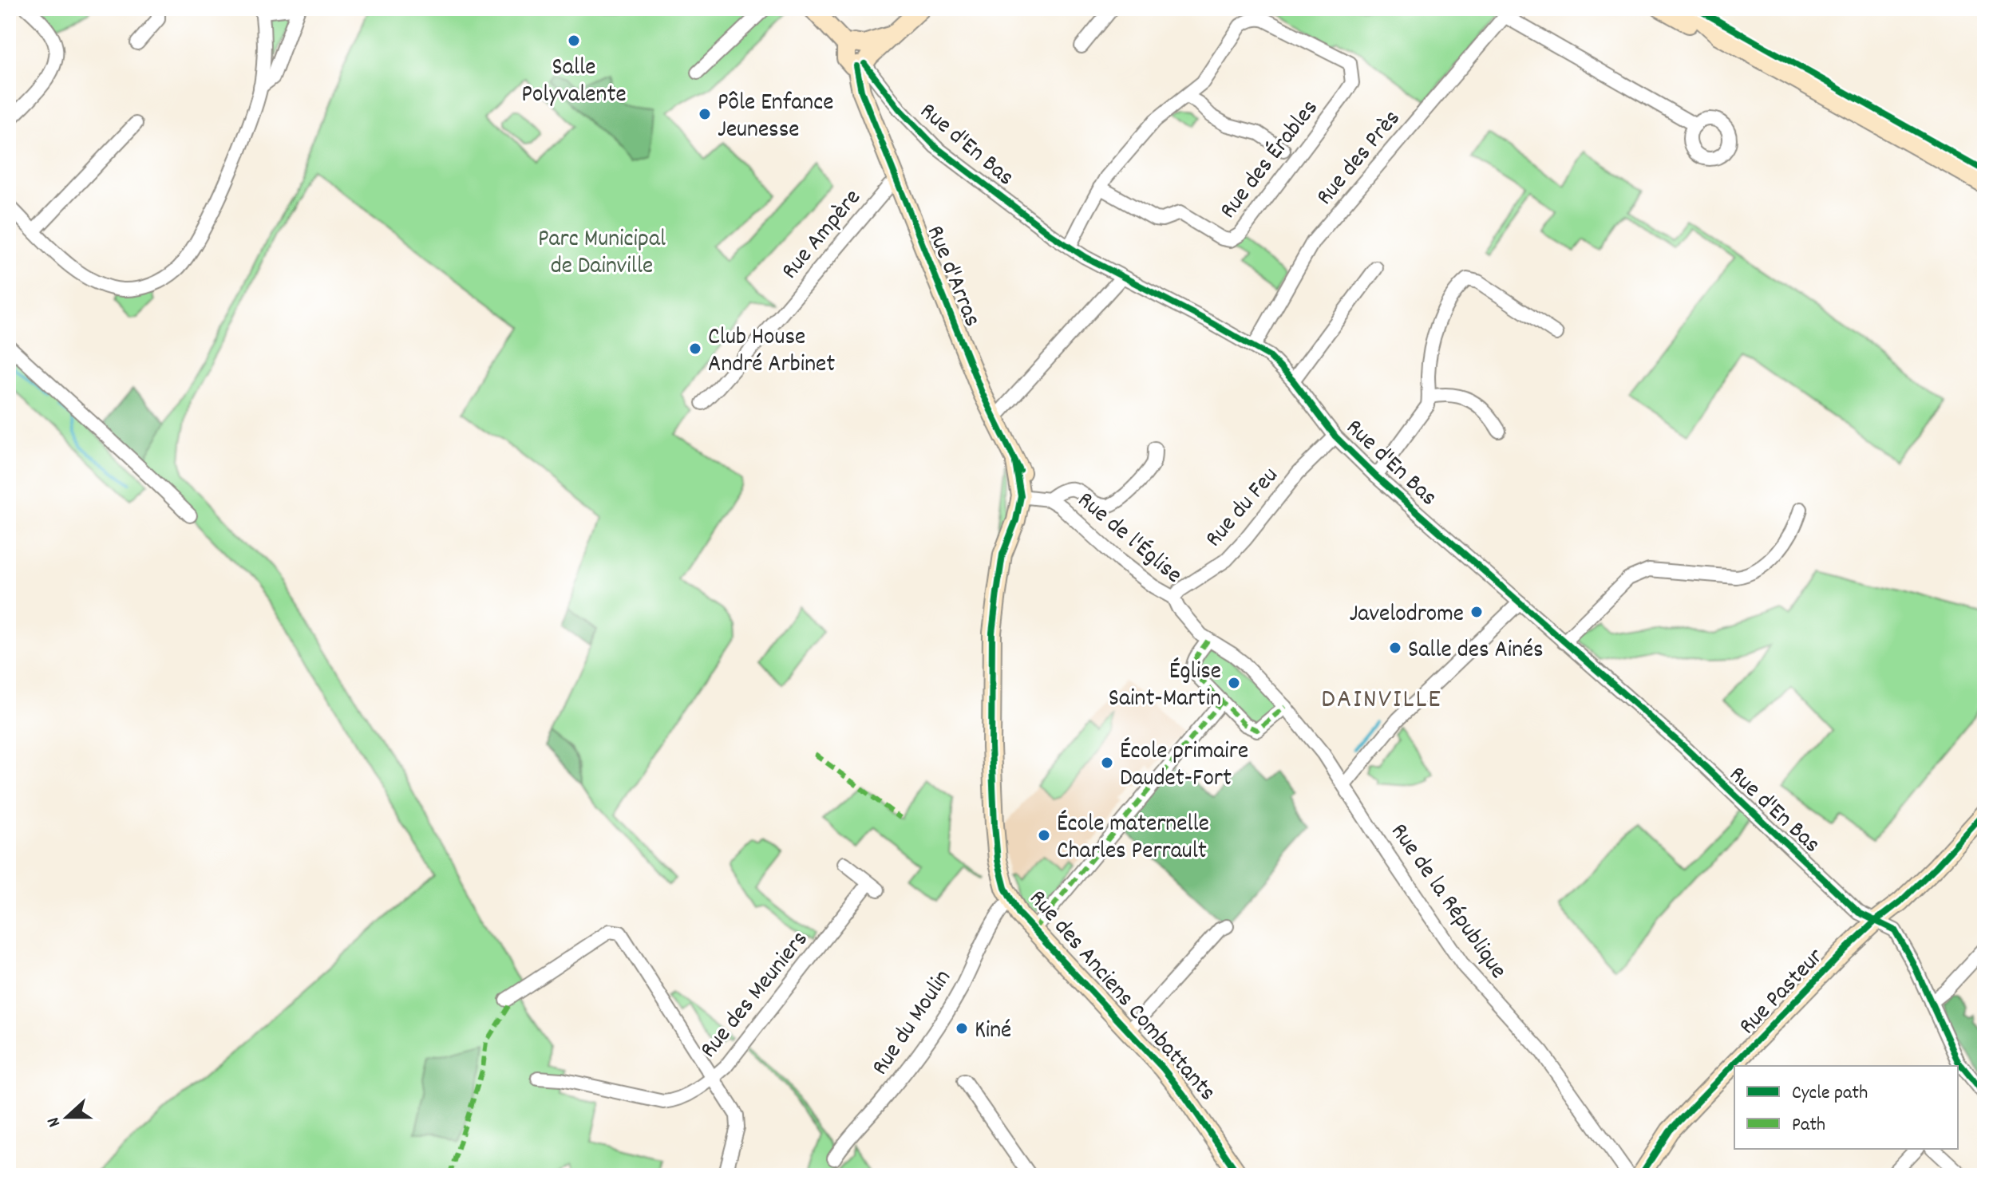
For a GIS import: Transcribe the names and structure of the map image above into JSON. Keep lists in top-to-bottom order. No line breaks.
{"streets":{"main road":["Rue d'Arras","Rue Pasteur","Rue des Anciens Combattants"],"street":["Rue d'En Bas","Rue des Près","Rue des Érables","Rue Ampère","Rue du Feu","Rue de l'Église","Rue de la République","Rue des Meuniers","Rue du Moulin"]},"crossings":[["Rue d'En Bas","Rue des Près"],["Rue d'En Bas","Rue d'Arras"],["Rue d'En Bas","Rue du Feu"],["Rue d'En Bas","Rue Pasteur"],["Rue Ampère","Rue d'Arras"],["Rue d'Arras","Rue de l'Église"],["Rue d'Arras","Rue des Anciens Combattants"],["Rue du Feu","Rue de l'Église"],["Rue de l'Église","Rue de la République"],["Rue de l'Église","Rue des Anciens Combattants"],["Rue des Anciens Combattants","Rue du Moulin"]],"districts":["DAINVILLE"],"parks":["Parc Municipal de Dainville"],"places":["Salle Polyvalente","Pôle Enfance Jeunesse","Club House André Arbinet","Javelodrome","Salle des Ainés","Église Saint-Martin","École primaire Daudet-Fort","École maternelle Charles Perrault","Kiné"],"legend":["Cycle path","Path"],"north":"left"}
